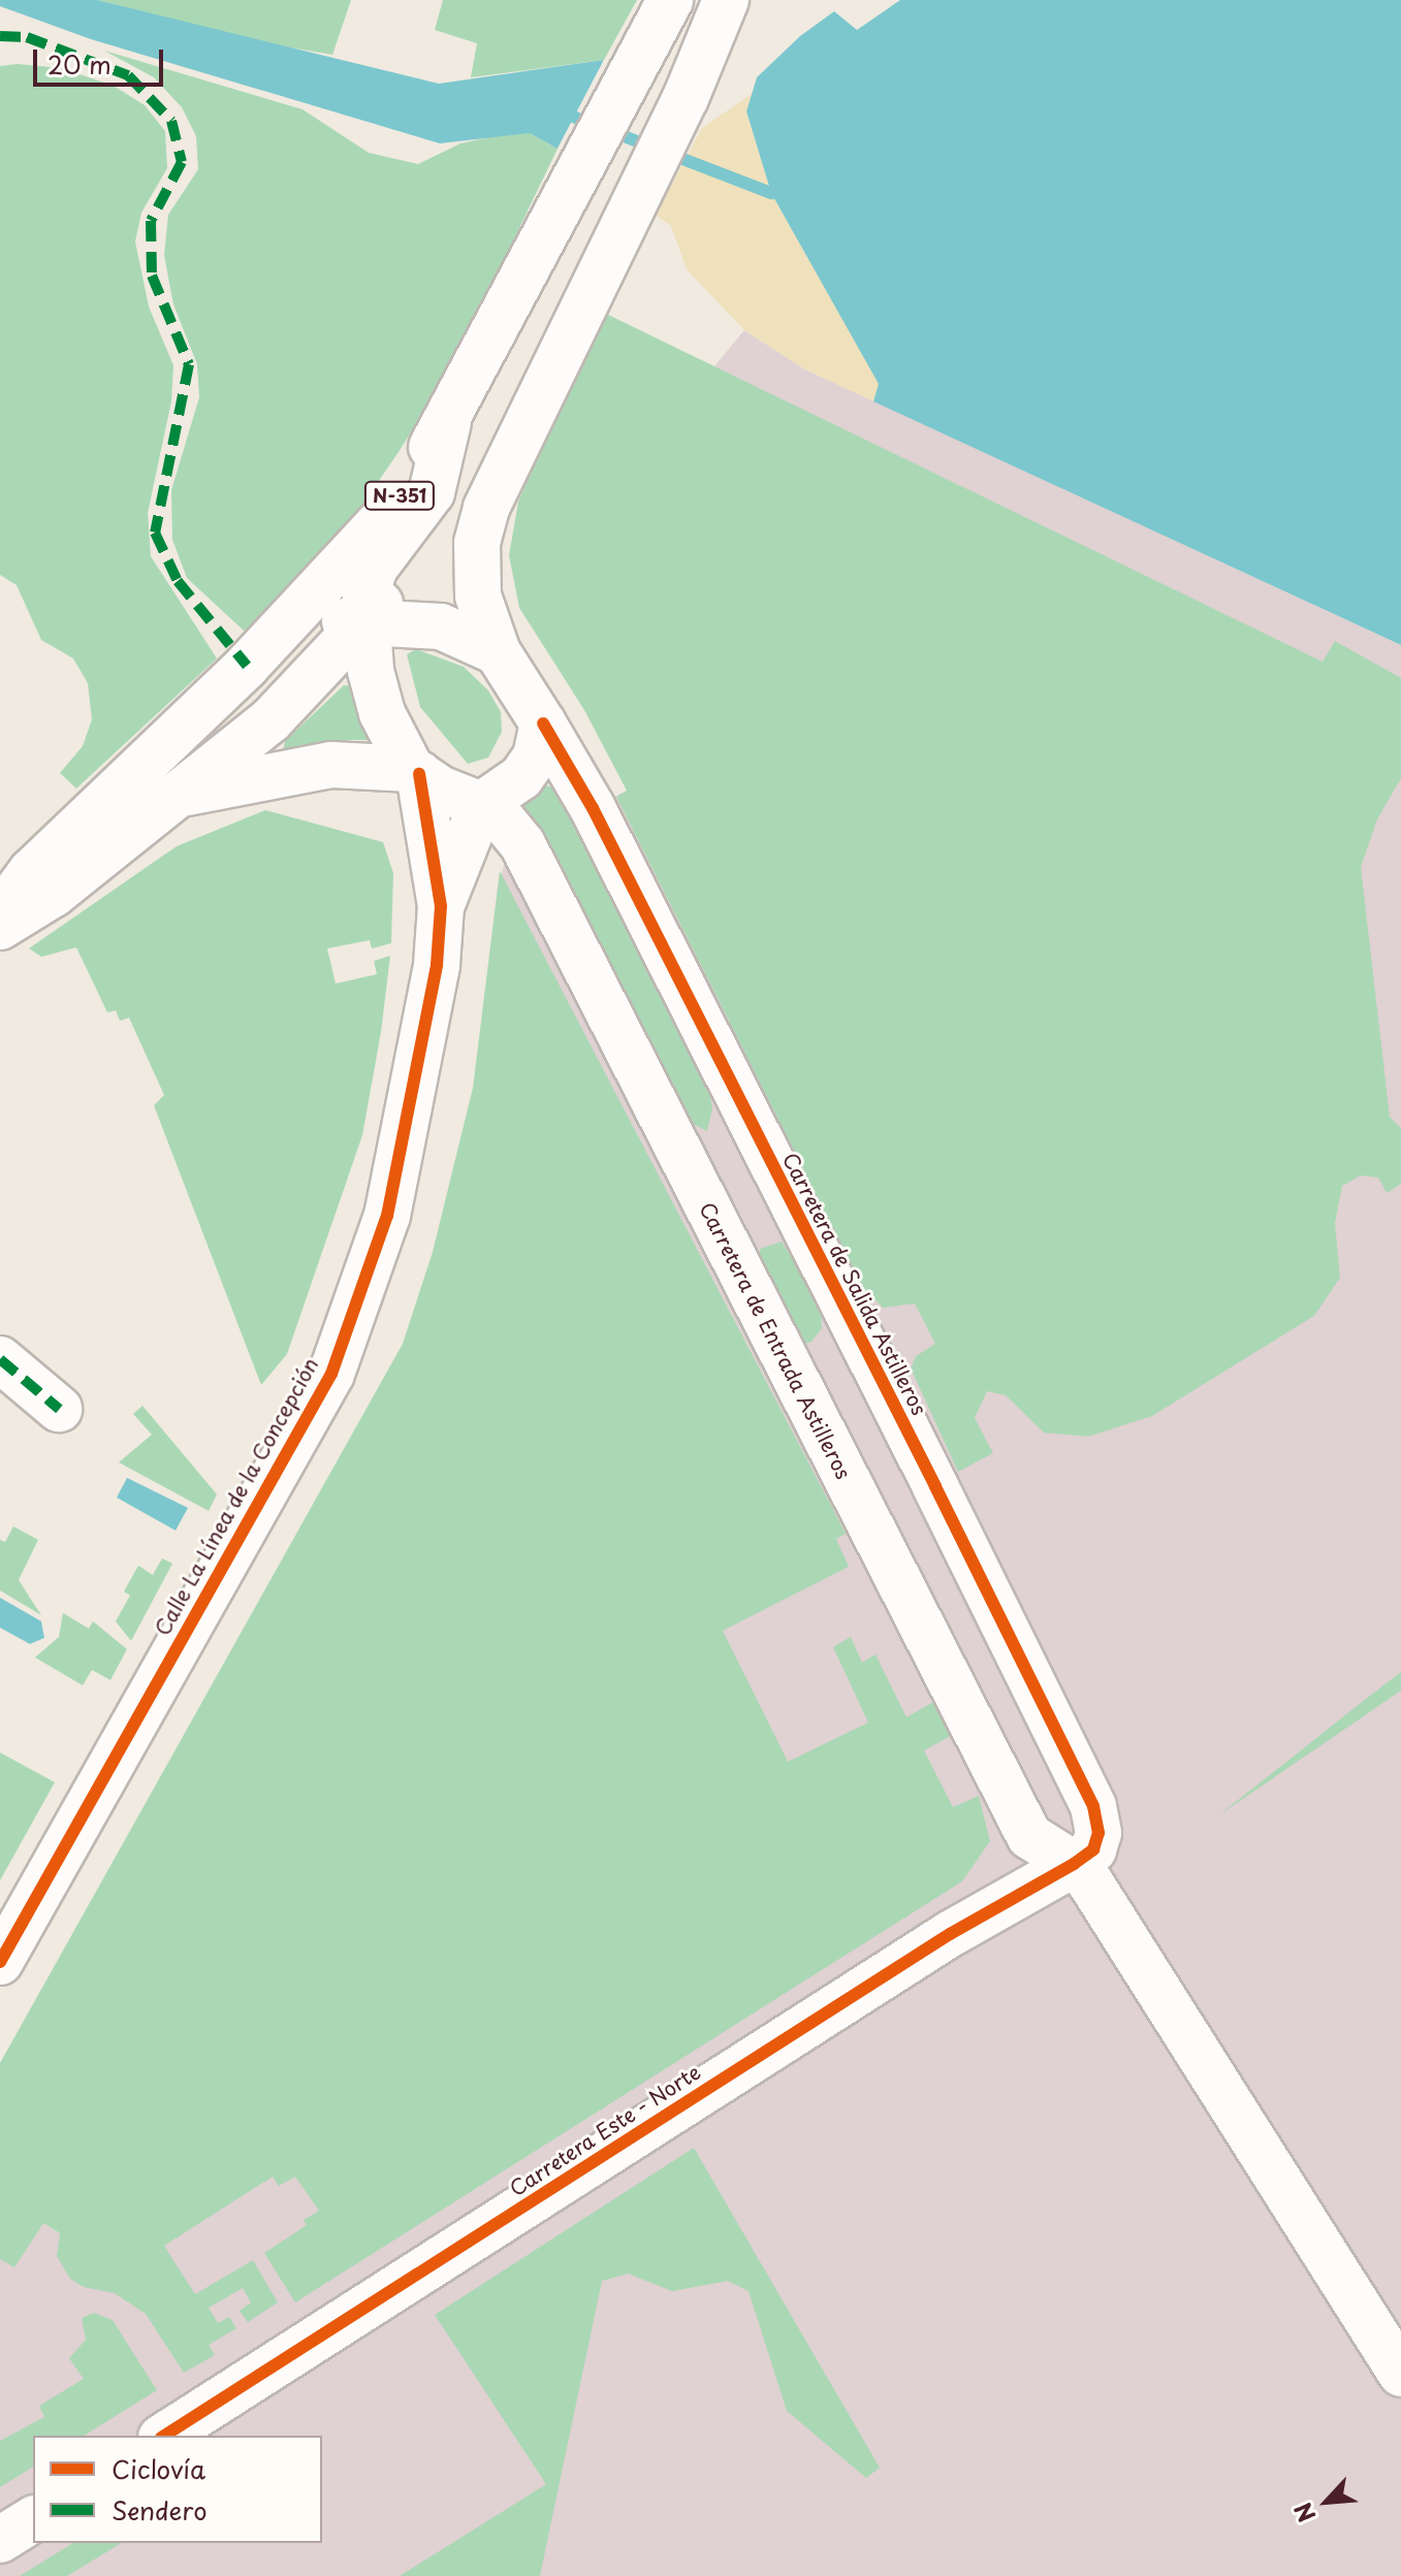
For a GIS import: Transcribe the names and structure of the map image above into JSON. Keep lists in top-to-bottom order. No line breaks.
{"streets":{"main road":["N-351","Carretera de Salida Astilleros","Carretera de Entrada Astilleros","Calle La Línea de la Concepción","Carretera Este - Norte"]},"crossings":[["N-351","Calle La Línea de la Concepción"],["Carretera de Salida Astilleros","Carretera de Entrada Astilleros"],["Carretera de Salida Astilleros","Carretera Este - Norte"],["Carretera de Entrada Astilleros","Calle La Línea de la Concepción"],["Carretera de Entrada Astilleros","Carretera Este - Norte"]],"legend":["Ciclovía","Sendero"],"scale_bar":"20 m","north":"bottom left"}
